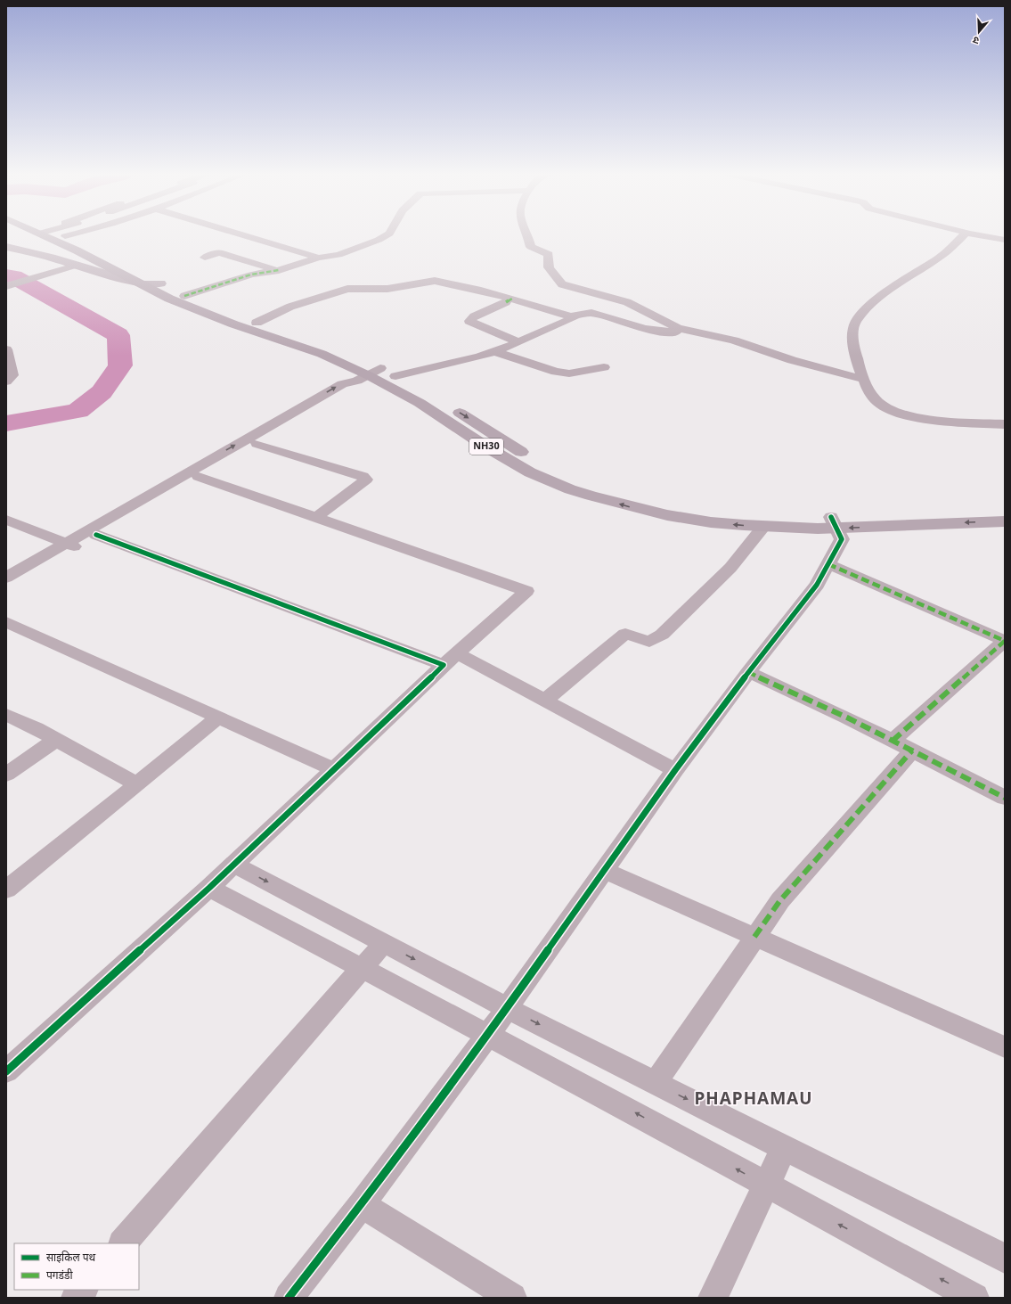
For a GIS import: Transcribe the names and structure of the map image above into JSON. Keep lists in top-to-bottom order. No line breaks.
{"streets":{"highway":["NH30"]},"districts":["PHAPHAMAU"],"legend":["साइकिल पथ","पगडंडी"],"north":"bottom"}
